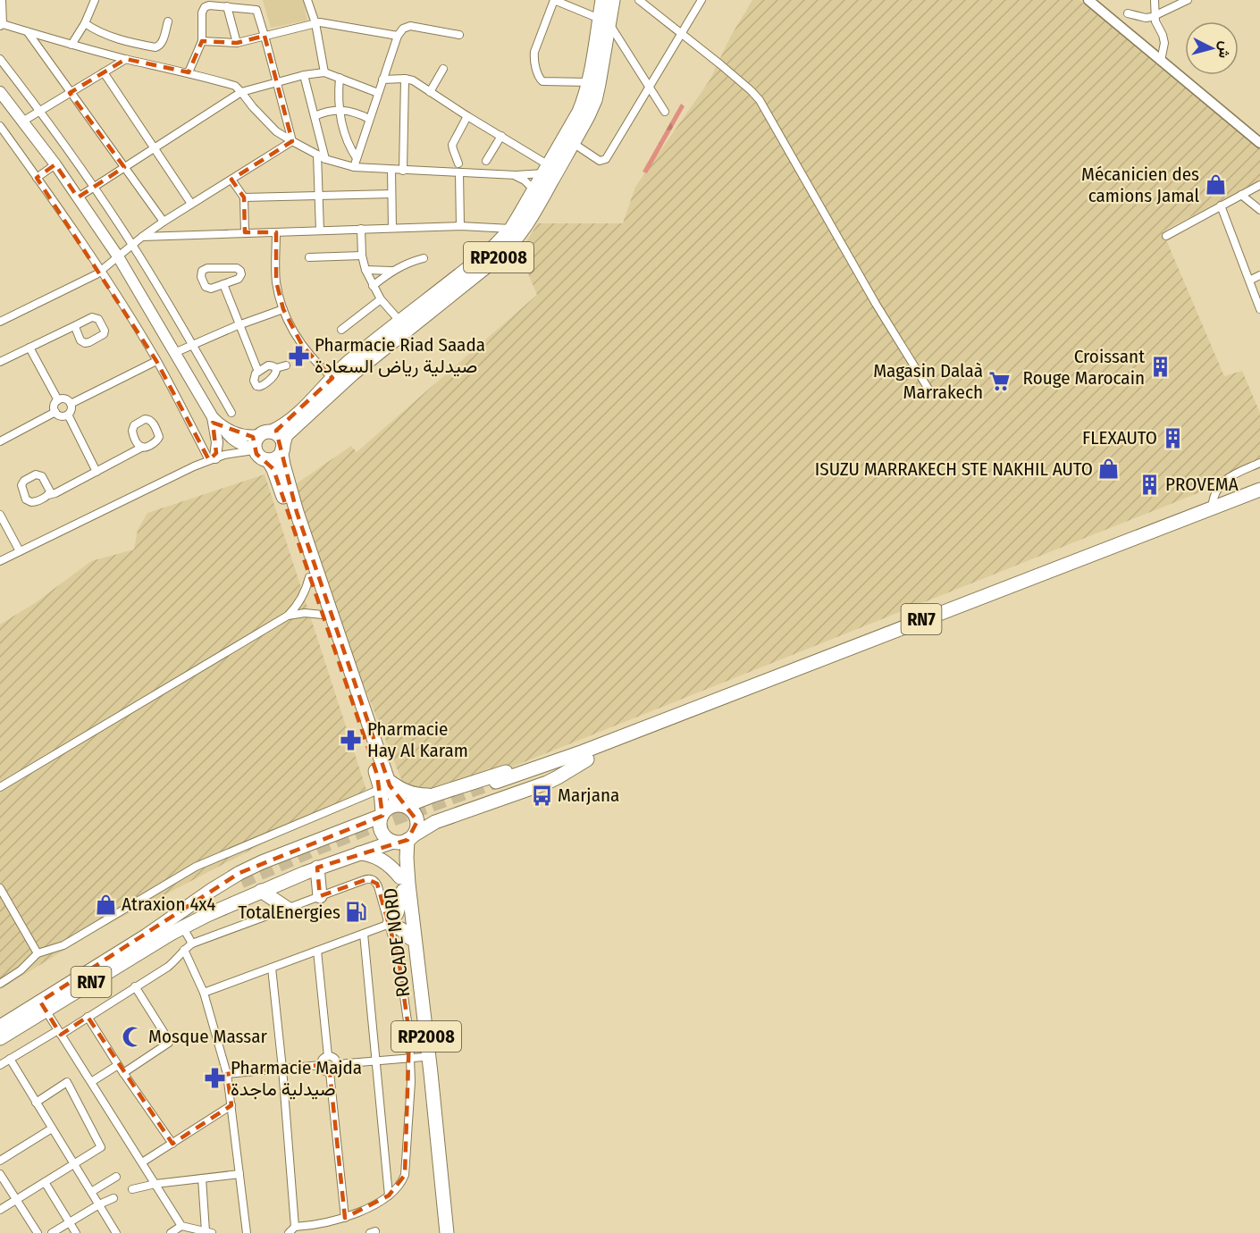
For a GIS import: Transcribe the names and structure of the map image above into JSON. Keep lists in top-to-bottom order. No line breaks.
{"streets":{"highway":["RP2008","RN7","ROCADE NORD"]},"places":{"shop":["Mécanicien des camions Jamal","ISUZU MARRAKECH STE NAKHIL AUTO","Atraxion 4x4"],"pharmacy":["Pharmacie Riad Saada صيدلية رياض السعادة","Pharmacie Hay Al Karam","Pharmacie Majda صيدلية ماجدة"],"building":["Croissant Rouge Marocain","FLEXAUTO","PROVEMA"],"supermarket":["Magasin Dalaà Marrakech"],"bus stop":["Marjana"],"fuel station":["TotalEnergies"],"mosque":["Mosque Massar"]},"north":"right"}
